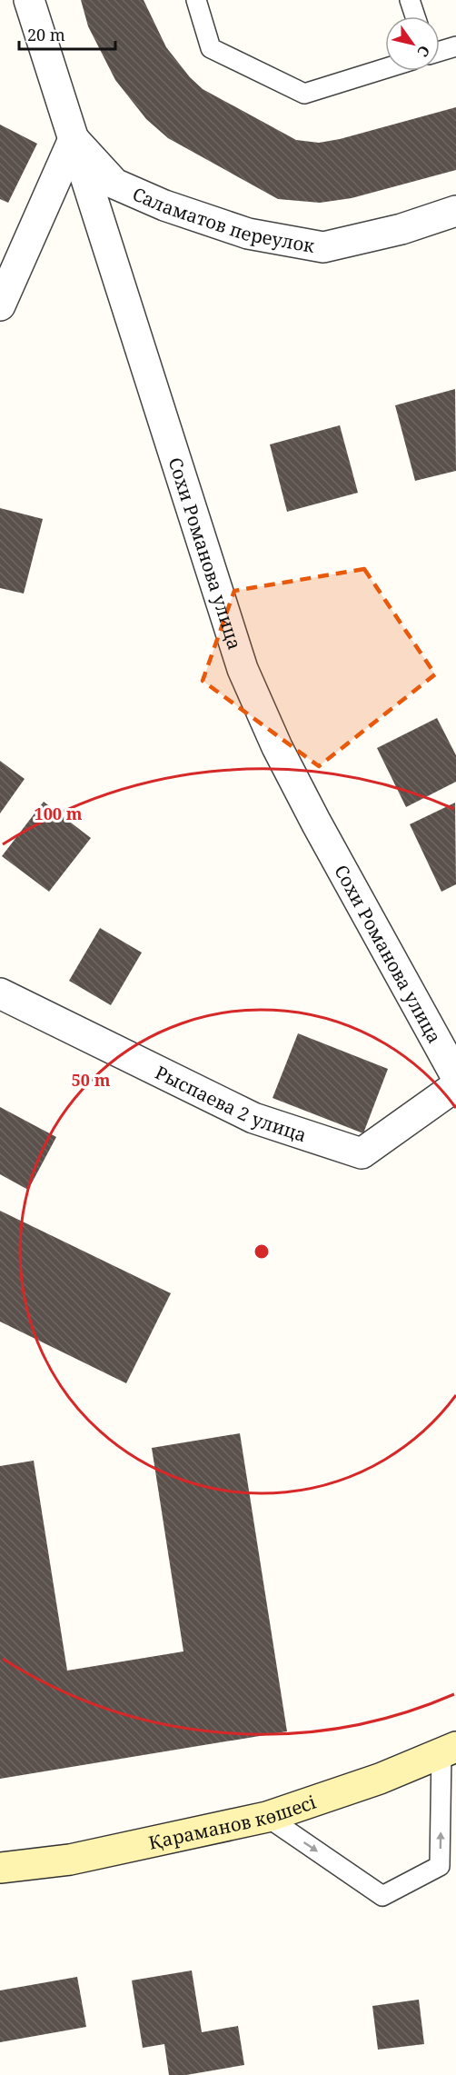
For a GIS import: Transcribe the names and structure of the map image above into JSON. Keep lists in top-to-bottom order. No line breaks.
{"streets":{"main road":["Қараманов көшесі"],"street":["Саламатов переулок","Сохи Романова улица","Рыспаева 2 улица"]},"crossings":[["Саламатов переулок","Сохи Романова улица"]],"scale_bar":"20 m","north":"bottom right","rings":["100 m","50 m"]}
